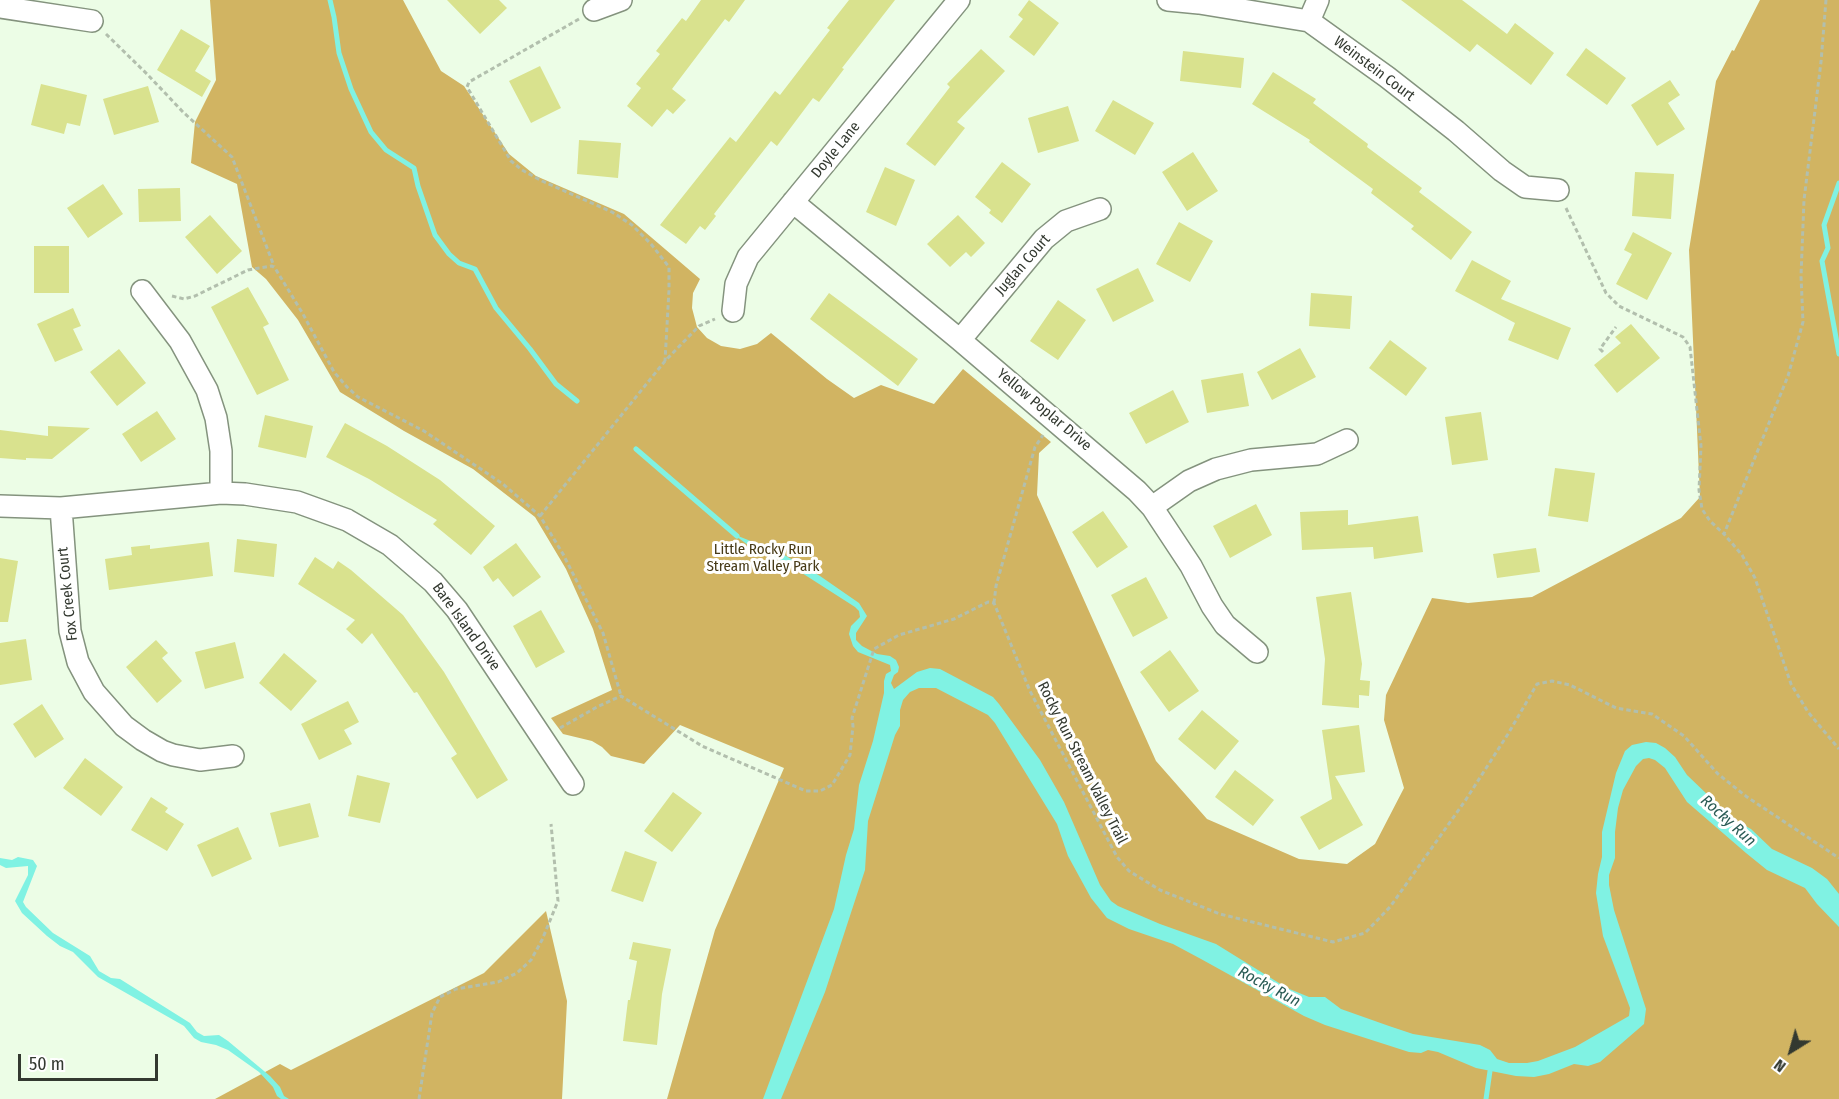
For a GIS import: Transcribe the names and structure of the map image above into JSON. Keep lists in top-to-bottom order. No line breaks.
{"streets":{"street":["Weinstein Court","Doyle Lane","Juglan Court","Yellow Poplar Drive","Fox Creek Court","Bare Island Drive"],"path":["Rocky Run Stream Valley Trail"]},"crossings":[["Doyle Lane","Yellow Poplar Drive"],["Juglan Court","Yellow Poplar Drive"],["Fox Creek Court","Bare Island Drive"]],"water":["Rocky Run"],"parks":["Little Rocky Run Stream Valley Park"],"scale_bar":"50 m","north":"bottom left"}
